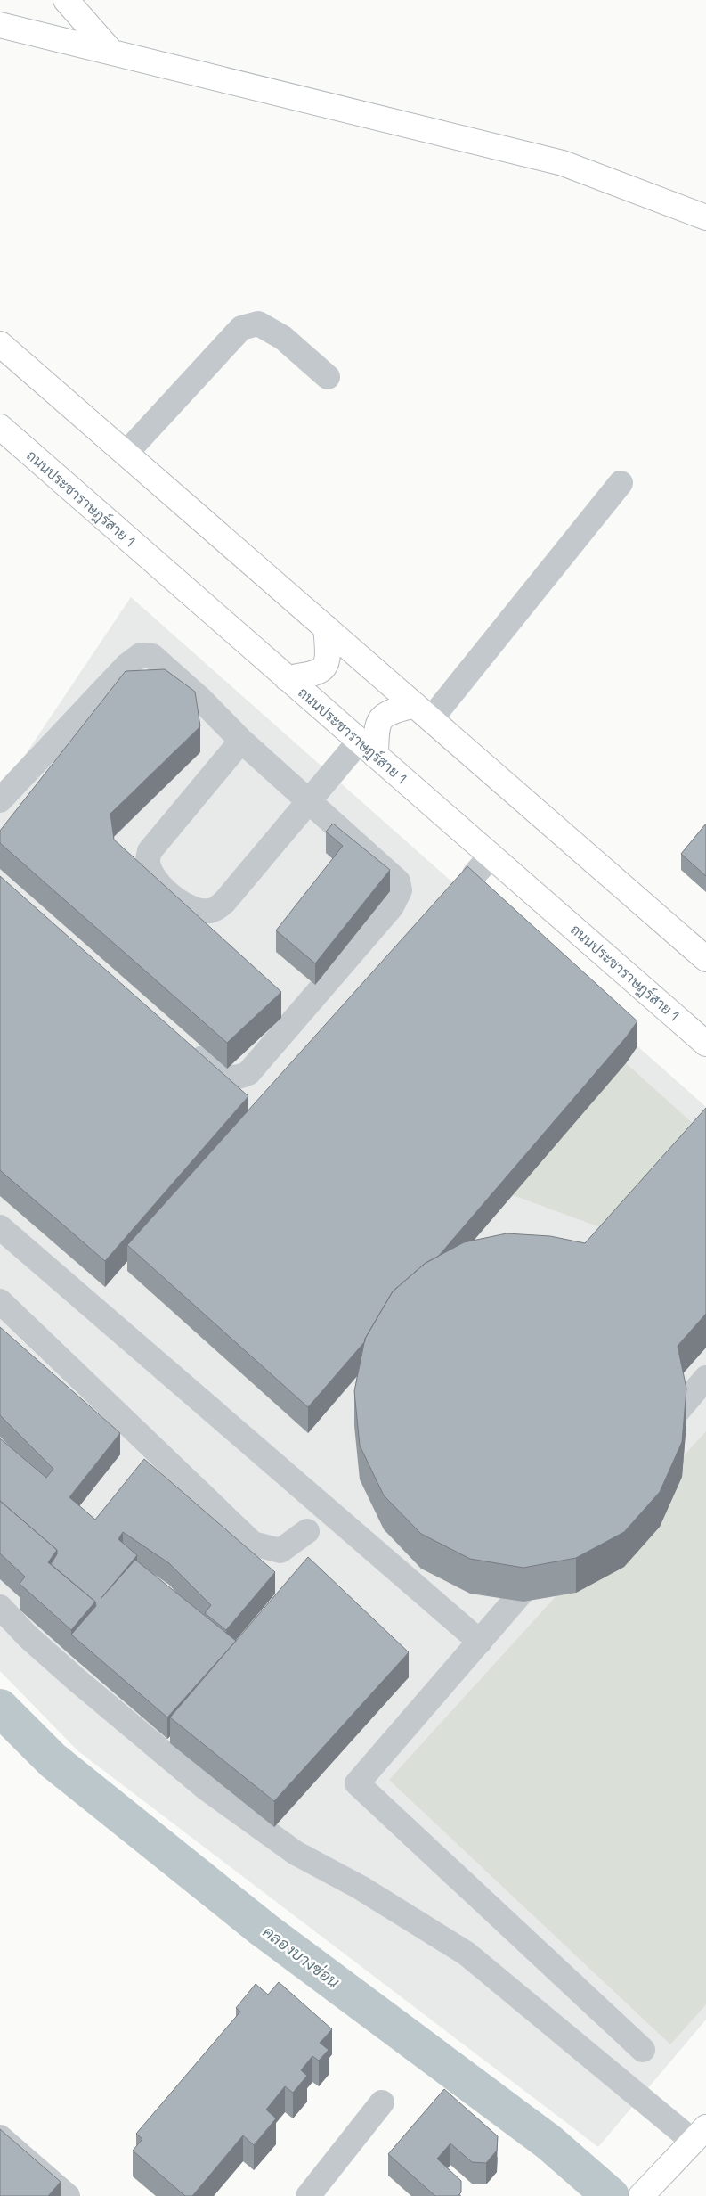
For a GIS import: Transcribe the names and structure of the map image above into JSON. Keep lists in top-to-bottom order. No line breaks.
{"streets":{"main road":["ถนนประชาราษฎร์สาย 1"]},"water":["คลองบางซ่อน"]}
